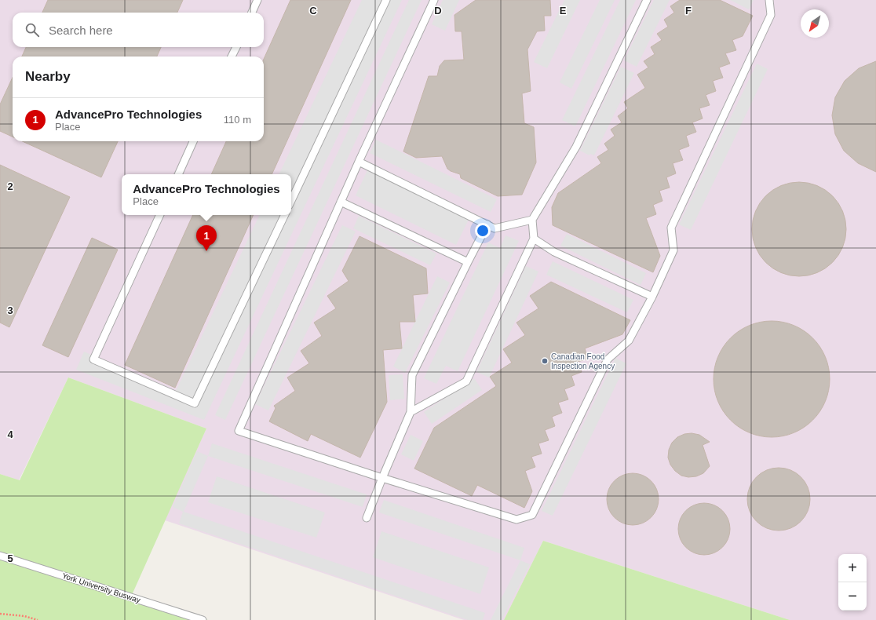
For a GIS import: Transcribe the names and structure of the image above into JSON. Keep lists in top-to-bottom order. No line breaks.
{"streets":{"lane":["York University Busway"]},"places":["Canadian Food Inspection Agency"],"north":"bottom left","page":{"search":"Search here","heading":"Nearby","list":[{"mark":"1","name":"AdvancePro Technologies","note":"Place","value":"110 m"}],"popup":["AdvancePro Technologies","Place"],"pins":"1","map_buttons":["+","−"]},"grid":{"columns":["C","D","E","F"],"rows":["2","3","4","5"]}}
